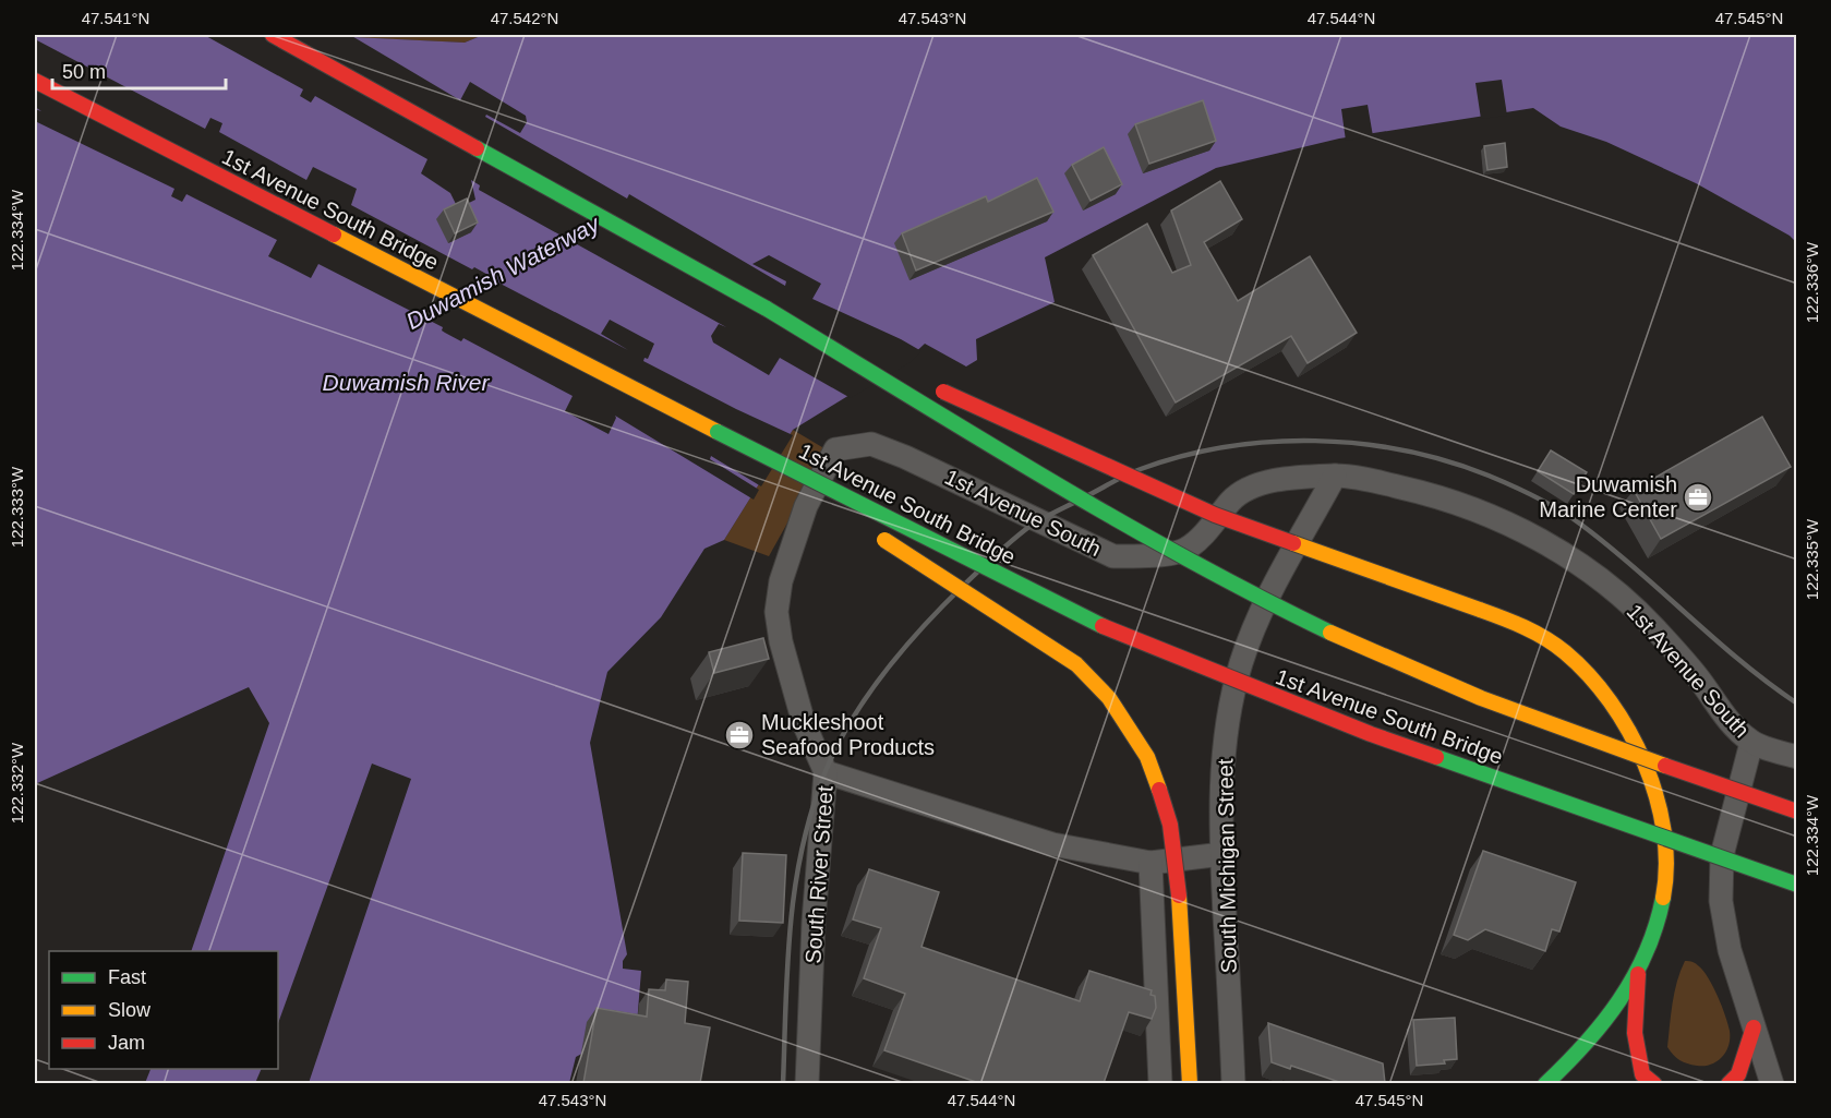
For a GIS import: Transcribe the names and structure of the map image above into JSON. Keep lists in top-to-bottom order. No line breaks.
{"streets":{"highway":["1st Avenue South Bridge"],"street":["1st Avenue South","South Michigan Street","South River Street"]},"crossings":[["1st Avenue South","South Michigan Street"],["1st Avenue South","South River Street"]],"water":["Duwamish Waterway","Duwamish River"],"places":{"office":["Duwamish Marine Center","Muckleshoot Seafood Products"]},"legend":["Fast","Slow","Jam"],"scale_bar":"50 m","coordinates":["47.541°N","47.542°N","47.543°N","47.544°N","47.545°N","122.334°W","122.336°W","122.333°W","122.335°W","122.332°W"]}
